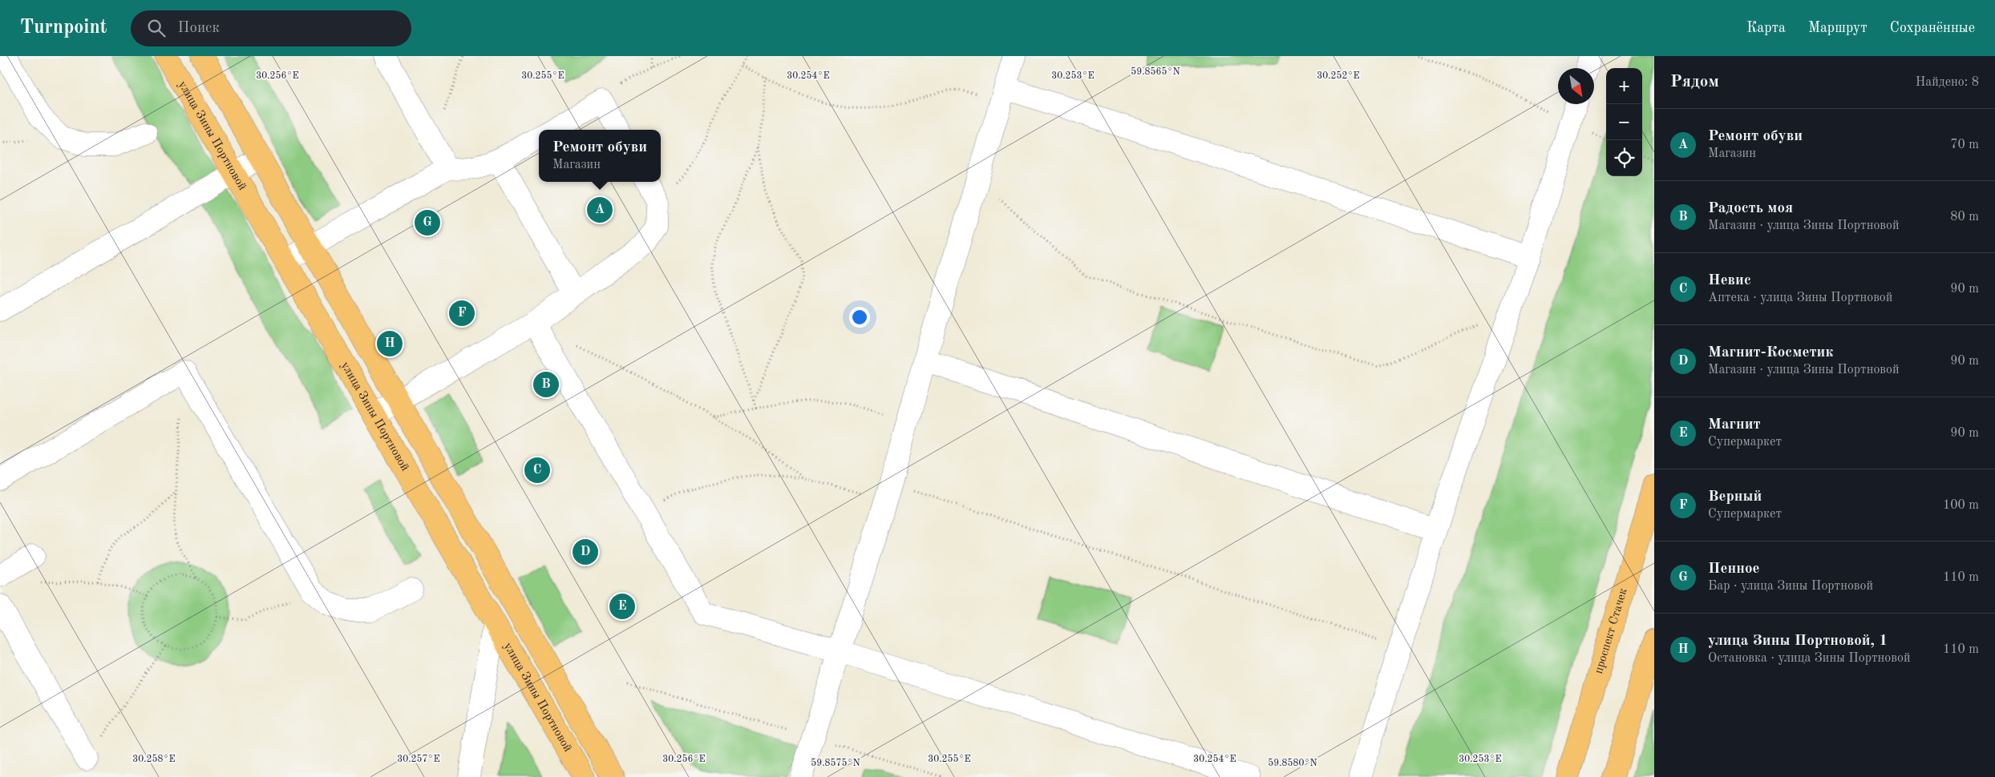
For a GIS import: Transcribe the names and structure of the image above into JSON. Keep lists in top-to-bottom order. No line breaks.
{"streets":{"main road":["улица Зины Портновой","проспект Стачек"]},"north":"bottom right","page":{"header":"Turnpoint","search":"Поиск","nav":["Карта","Маршрут","Сохранённые"],"heading":["Рядом","Найдено: 8"],"map_buttons":["+","−"],"list":[{"mark":"A","name":"Ремонт обуви","note":"Магазин","value":"70 m"},{"mark":"B","name":"Радость моя","note":"Магазин · улица Зины Портновой","value":"80 m"},{"mark":"C","name":"Невис","note":"Аптека · улица Зины Портновой","value":"90 m"},{"mark":"D","name":"Магнит-Косметик","note":"Магазин · улица Зины Портновой","value":"90 m"},{"mark":"E","name":"Магнит","note":"Супермаркет","value":"90 m"},{"mark":"F","name":"Верный","note":"Супермаркет","value":"100 m"},{"mark":"G","name":"Пенное","note":"Бар · улица Зины Портновой","value":"110 m"},{"mark":"H","name":"улица Зины Портновой, 1","note":"Остановка · улица Зины Портновой","value":"110 m"}],"popup":["Ремонт обуви","Магазин"],"pins":["A","G","F","H","B","C","D","E"]},"coordinates":["59.8565°N","30.256°E","30.255°E","30.254°E","30.253°E","30.252°E","30.258°E","30.257°E","59.8575°N","59.8580°N"]}
